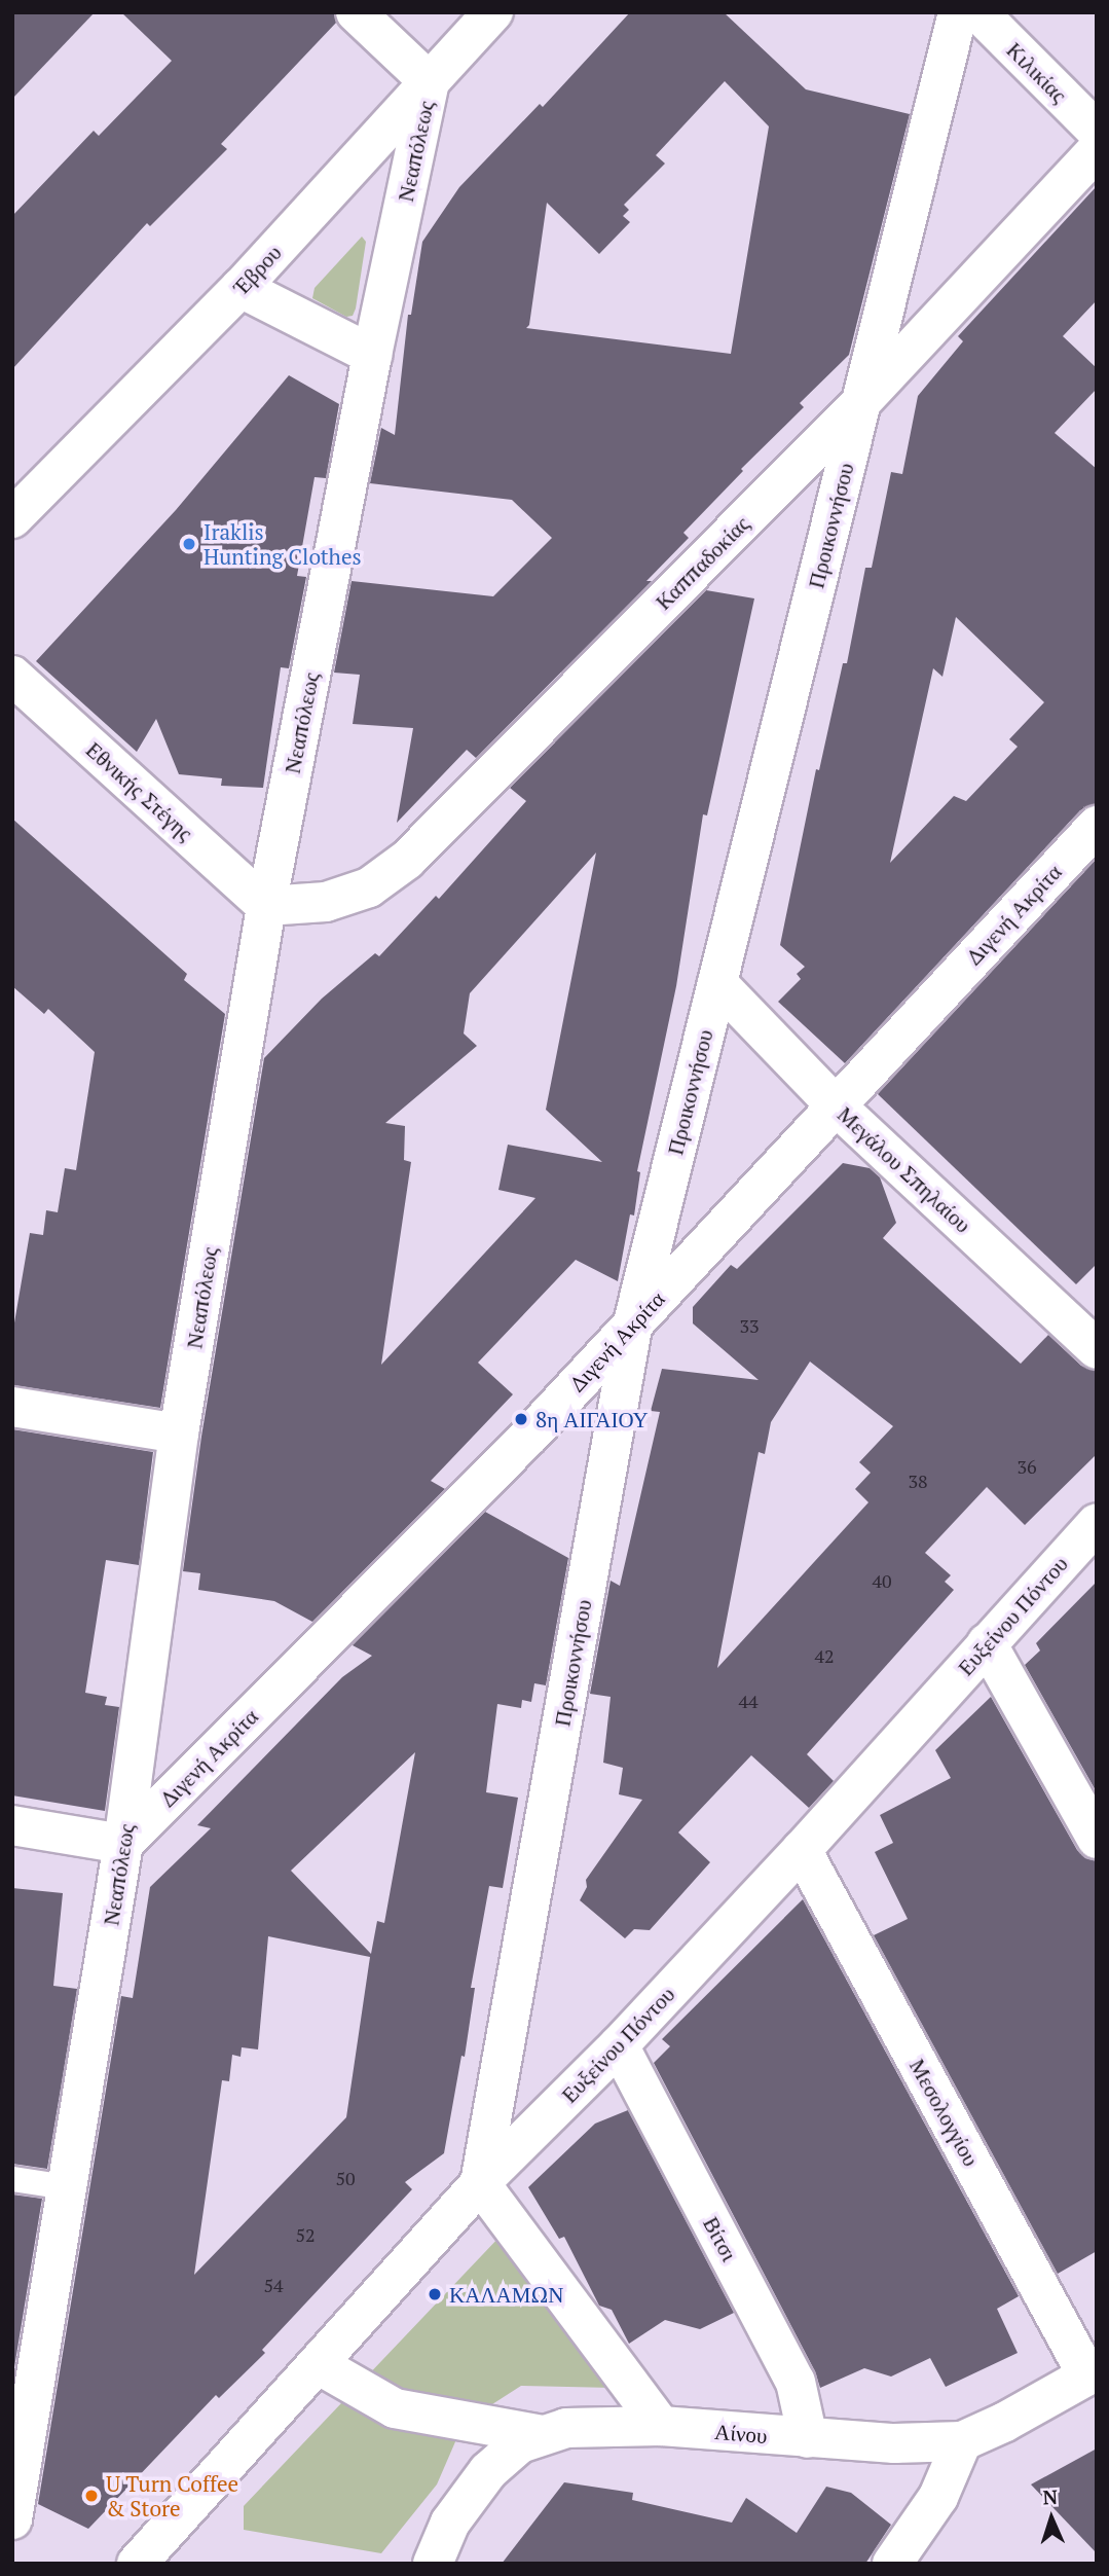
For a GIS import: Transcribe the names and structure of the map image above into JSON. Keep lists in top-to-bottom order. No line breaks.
{"streets":{"street":["Κιλικίας","Νεαπόλεως","Έβρου","Προικοννήσου","Καππαδοκίας","Εθνικής Στέγης","Διγενή Ακρίτα","Μεγάλου Σπηλαίου","Ευξείνου Πόντου","Μεσολογγίου","Βίτσι","Αίνου"]},"crossings":[["Νεαπόλεως","Έβρου"],["Νεαπόλεως","Καππαδοκίας"],["Νεαπόλεως","Εθνικής Στέγης"],["Νεαπόλεως","Διγενή Ακρίτα"],["Προικοννήσου","Καππαδοκίας"],["Προικοννήσου","Διγενή Ακρίτα"],["Προικοννήσου","Μεγάλου Σπηλαίου"],["Προικοννήσου","Ευξείνου Πόντου"],["Καππαδοκίας","Εθνικής Στέγης"],["Διγενή Ακρίτα","Μεγάλου Σπηλαίου"],["Ευξείνου Πόντου","Μεσολογγίου"],["Ευξείνου Πόντου","Βίτσι"],["Μεσολογγίου","Αίνου"],["Βίτσι","Αίνου"]],"places":["Iraklis Hunting Clothes","8η ΑΙΓΑΙΟΥ","ΚΑΛΑΜΩΝ","U Turn Coffee & Store"],"house_numbers":["33","36","38","40","42","44","50","52","54"],"north":"top"}
